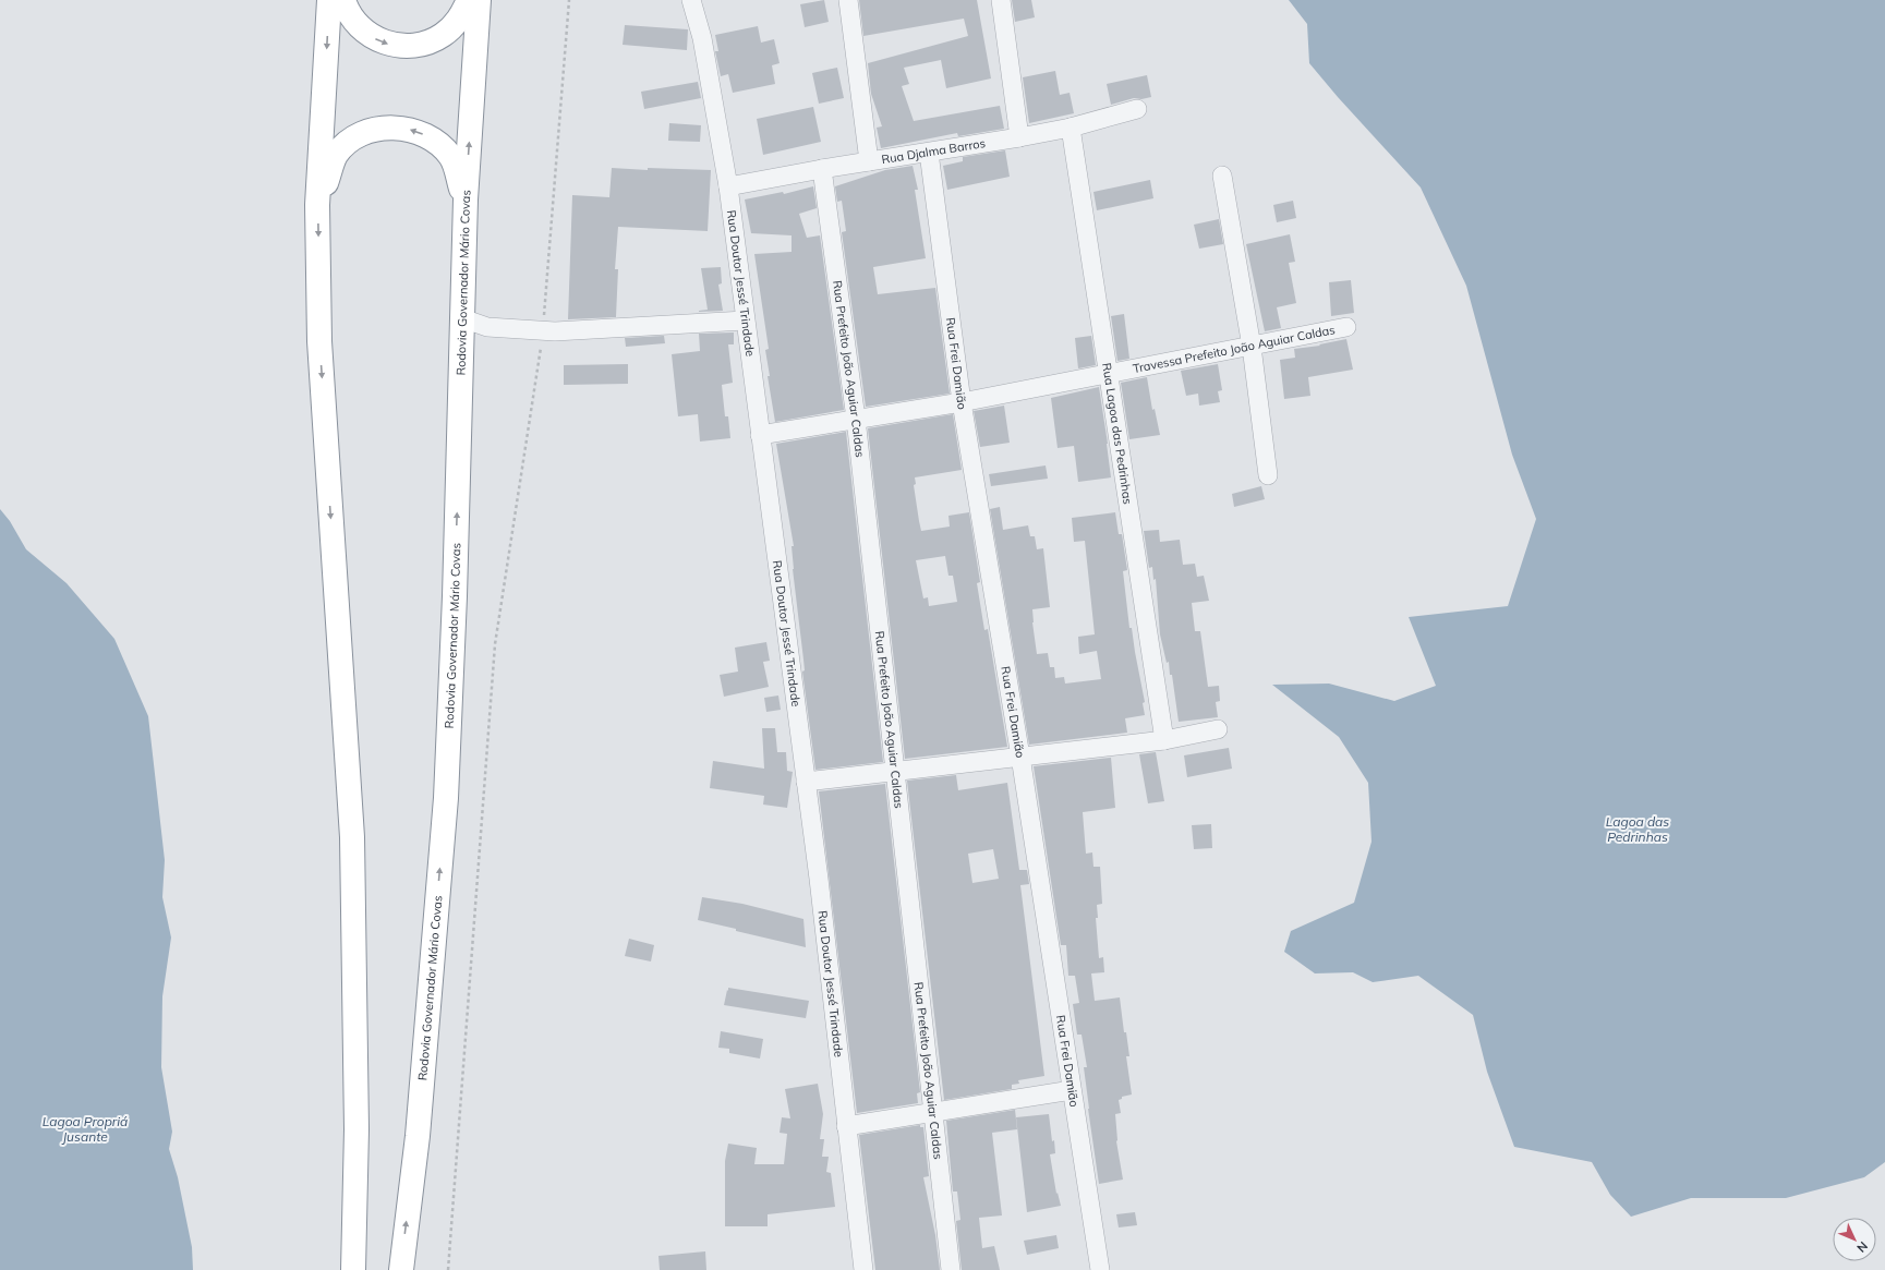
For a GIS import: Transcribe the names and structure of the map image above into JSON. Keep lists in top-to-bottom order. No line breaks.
{"streets":{"highway":["Rodovia Governador Mário Covas"],"street":["Rua Djalma Barros","Rua Doutor Jessé Trindade","Travessa Prefeito João Aguiar Caldas","Rua Frei Damião","Rua Prefeito João Aguiar Caldas","Rua Lagoa das Pedrinhas"]},"crossings":[["Rua Djalma Barros","Rua Doutor Jessé Trindade"],["Rua Djalma Barros","Rua Frei Damião"],["Rua Djalma Barros","Rua Prefeito João Aguiar Caldas"],["Rua Djalma Barros","Rua Lagoa das Pedrinhas"],["Rua Doutor Jessé Trindade","Travessa Prefeito João Aguiar Caldas"],["Travessa Prefeito João Aguiar Caldas","Rua Frei Damião"],["Travessa Prefeito João Aguiar Caldas","Rua Prefeito João Aguiar Caldas"],["Travessa Prefeito João Aguiar Caldas","Rua Lagoa das Pedrinhas"]],"water":["Lagoa das Pedrinhas","Lagoa Propriá Jusante"],"north":"bottom right"}
